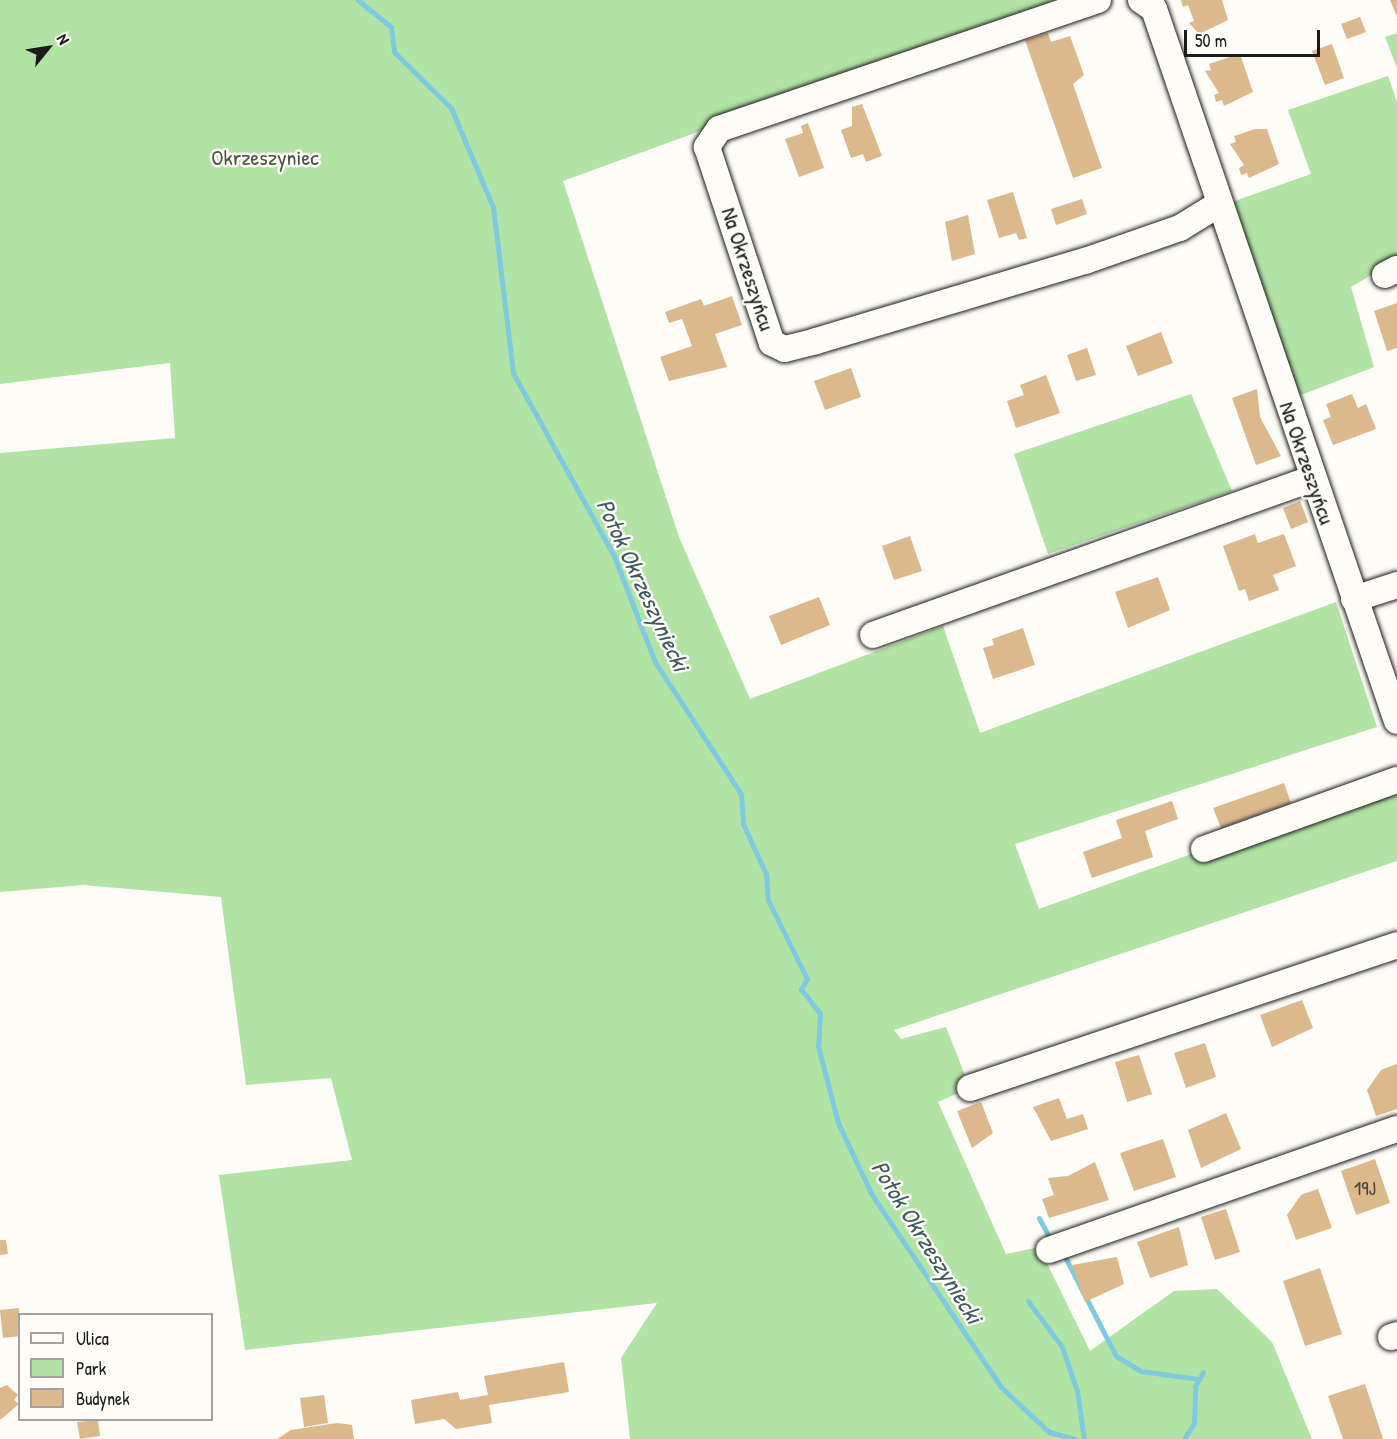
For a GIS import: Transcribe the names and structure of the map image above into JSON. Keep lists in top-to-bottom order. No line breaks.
{"streets":{"street":["Na Okrzeszyńcu"]},"water":["Potok Okrzeszyniecki"],"parks":["Okrzeszyniec"],"house_numbers":["19J"],"legend":["Ulica","Park","Budynek"],"scale_bar":"50 m","north":"top right"}
